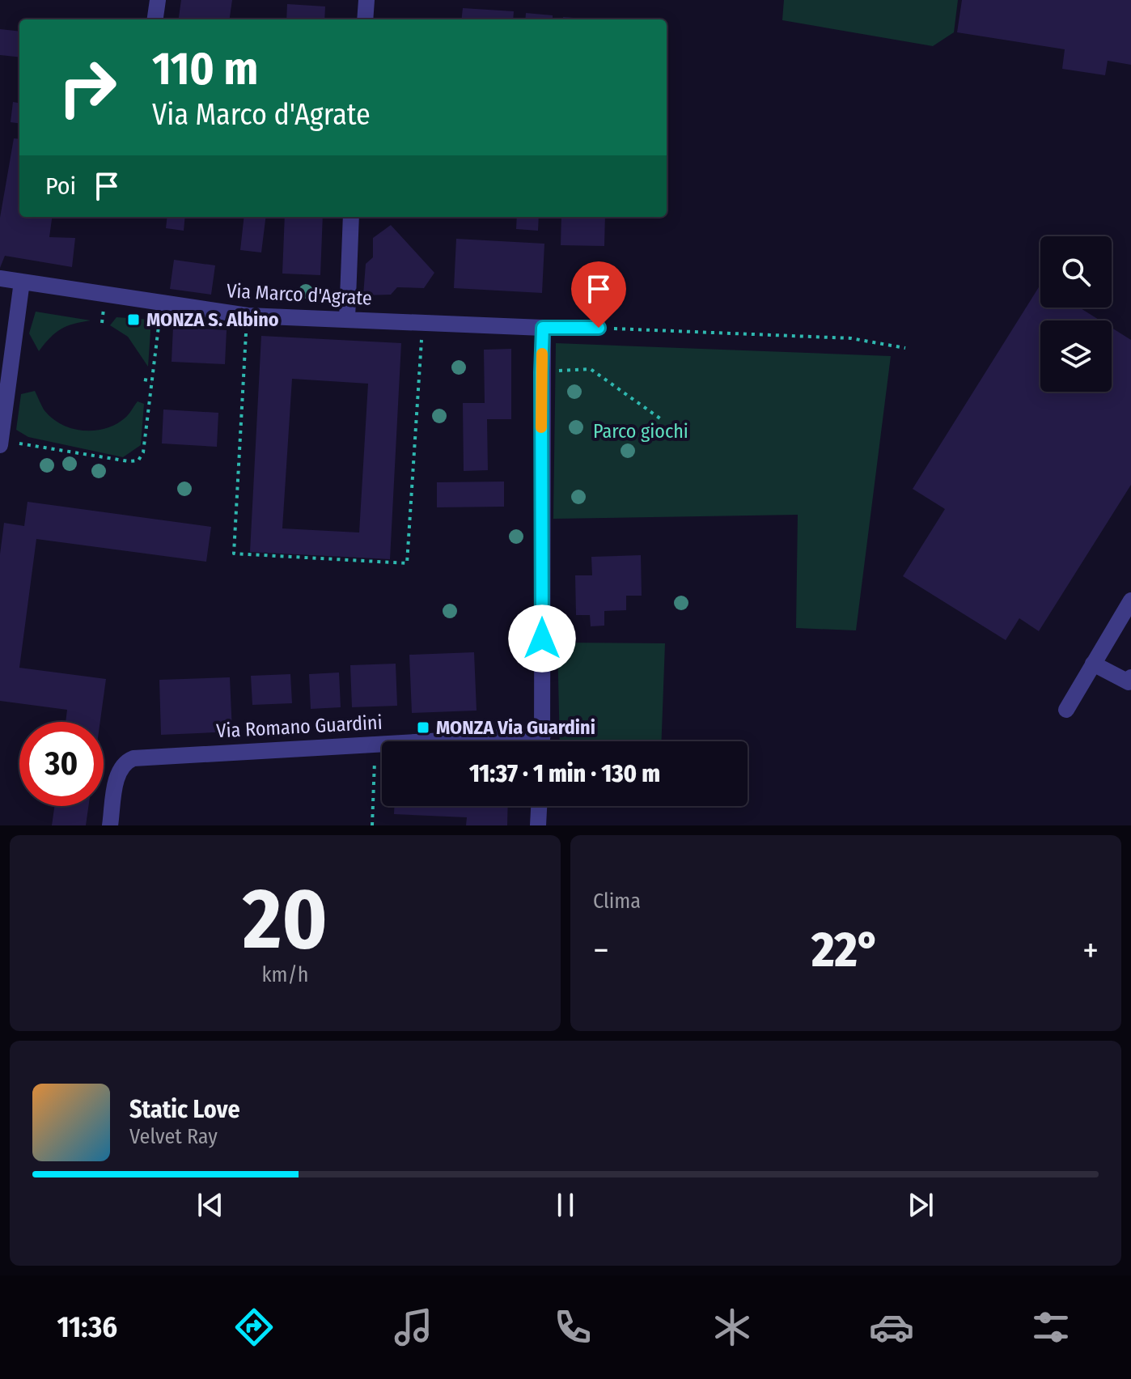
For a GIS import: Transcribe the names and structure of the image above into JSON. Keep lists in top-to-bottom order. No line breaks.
{"streets":{"street":["Via Marco d'Agrate","Via Romano Guardini"]},"parks":["Parco giochi"],"places":{"transit":["MONZA S. Albino","MONZA Via Guardini"]},"page":{"turn":["110 m","Via Marco d'Agrate"],"then":"Poi","limit":"30","trip":"11:37 · 1 min · 130 m","tile":[["20","km/h"],"Clima"],"heat":["−","22°","+"],"song":["Static Love","Velvet Ray"],"tabs":"11:36"}}
